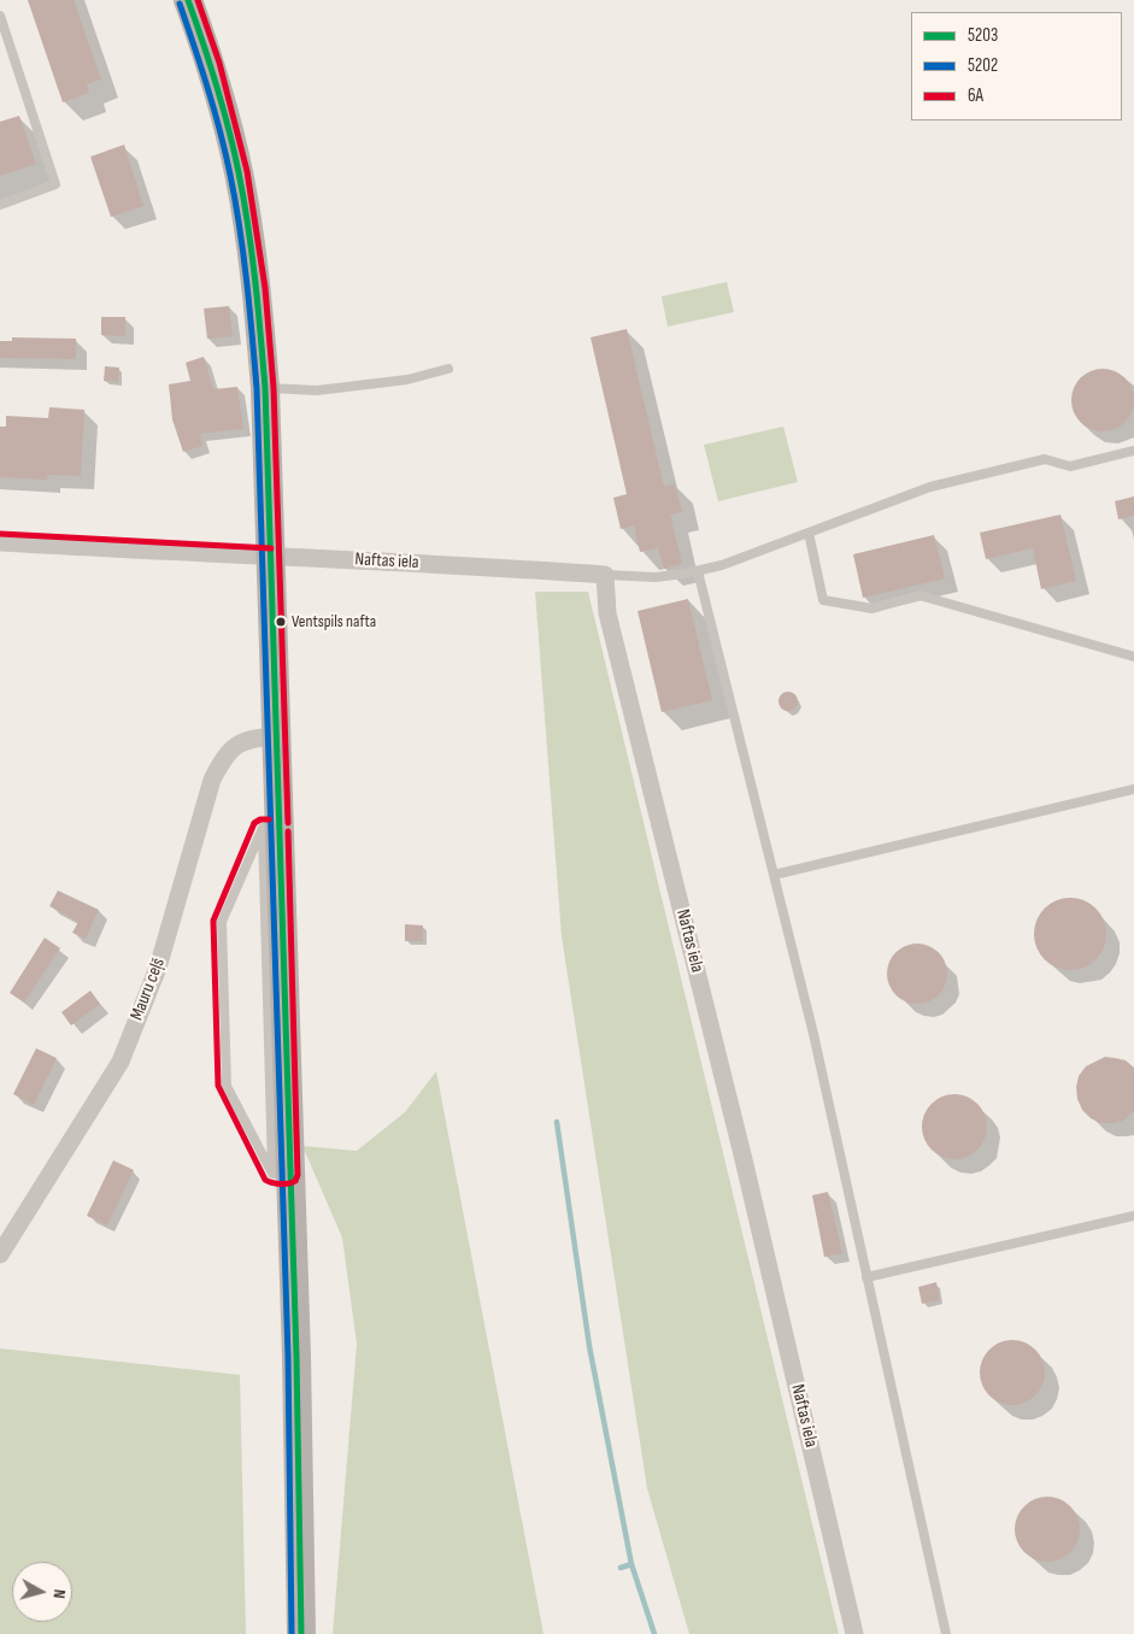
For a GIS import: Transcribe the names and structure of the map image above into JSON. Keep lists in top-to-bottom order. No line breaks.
{"streets":{"street":["Naftas iela","Mauru ceļš"]},"places":["Ventspils nafta"],"lines":["transit line 5203","transit line 6A","transit line 5202"],"legend":["5203","5202","6A"],"north":"right"}
